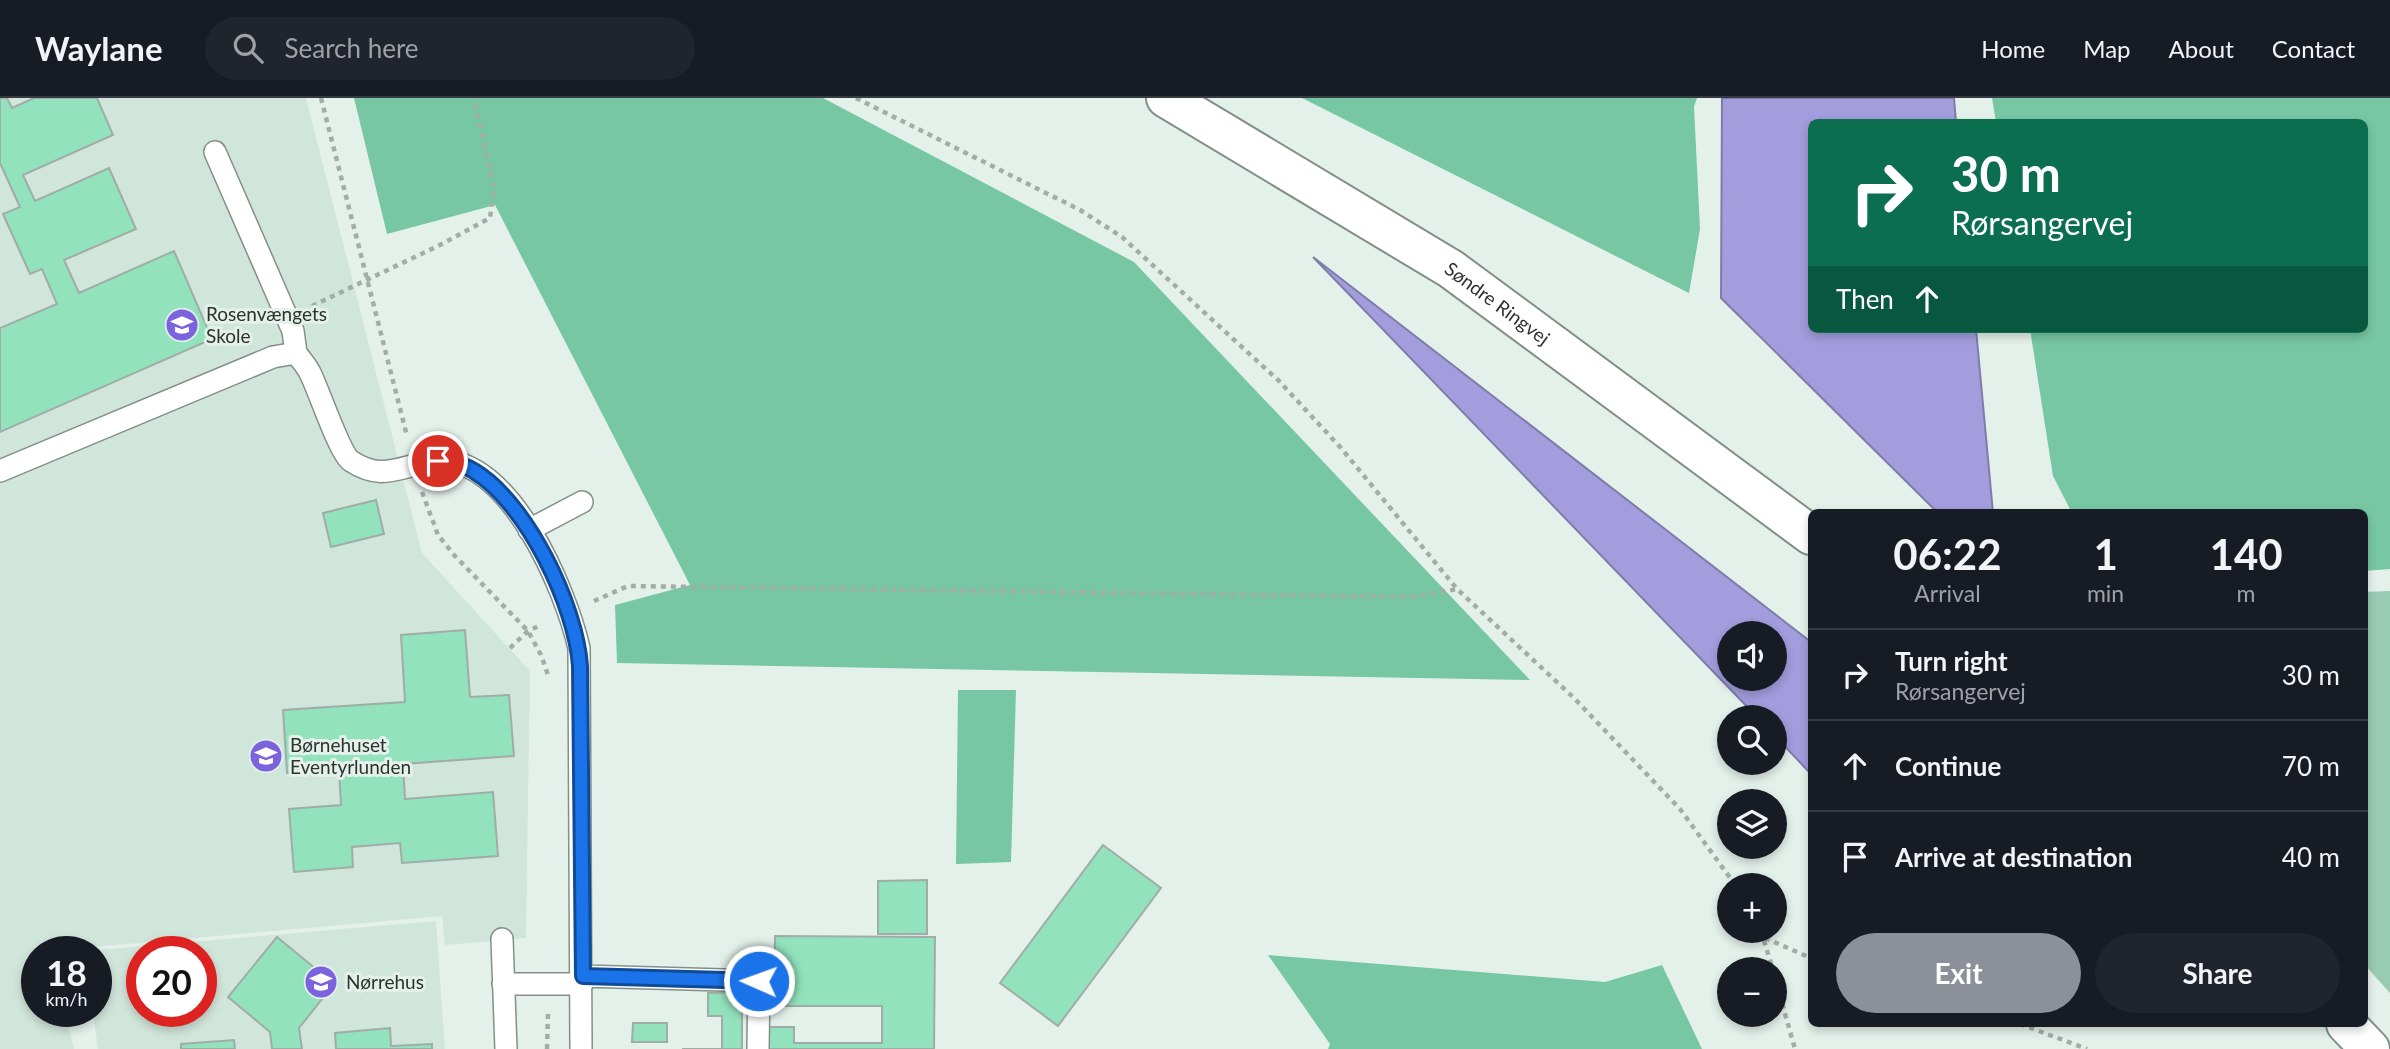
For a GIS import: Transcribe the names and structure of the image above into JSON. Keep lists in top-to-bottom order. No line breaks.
{"streets":{"main road":["Søndre Ringvej"]},"places":{"school or university":["Rosenvængets Skole","Børnehuset Eventyrlunden","Nørrehus"]},"page":{"header":"Waylane","search":"Search here","nav":["Home","Map","About","Contact"],"turn":["30 m","Rørsangervej"],"then":"Then","eta":["06:22","Arrival","1","min","140","m"],"map_buttons":["+","−"],"list":[{"name":"Turn right","note":"Rørsangervej","value":"30 m"},{"name":"Continue","value":"70 m"},{"name":"Arrive at destination","value":"40 m"}],"buttons":["Exit","Share"],"speed":"18 km/h","limit":"20"}}
